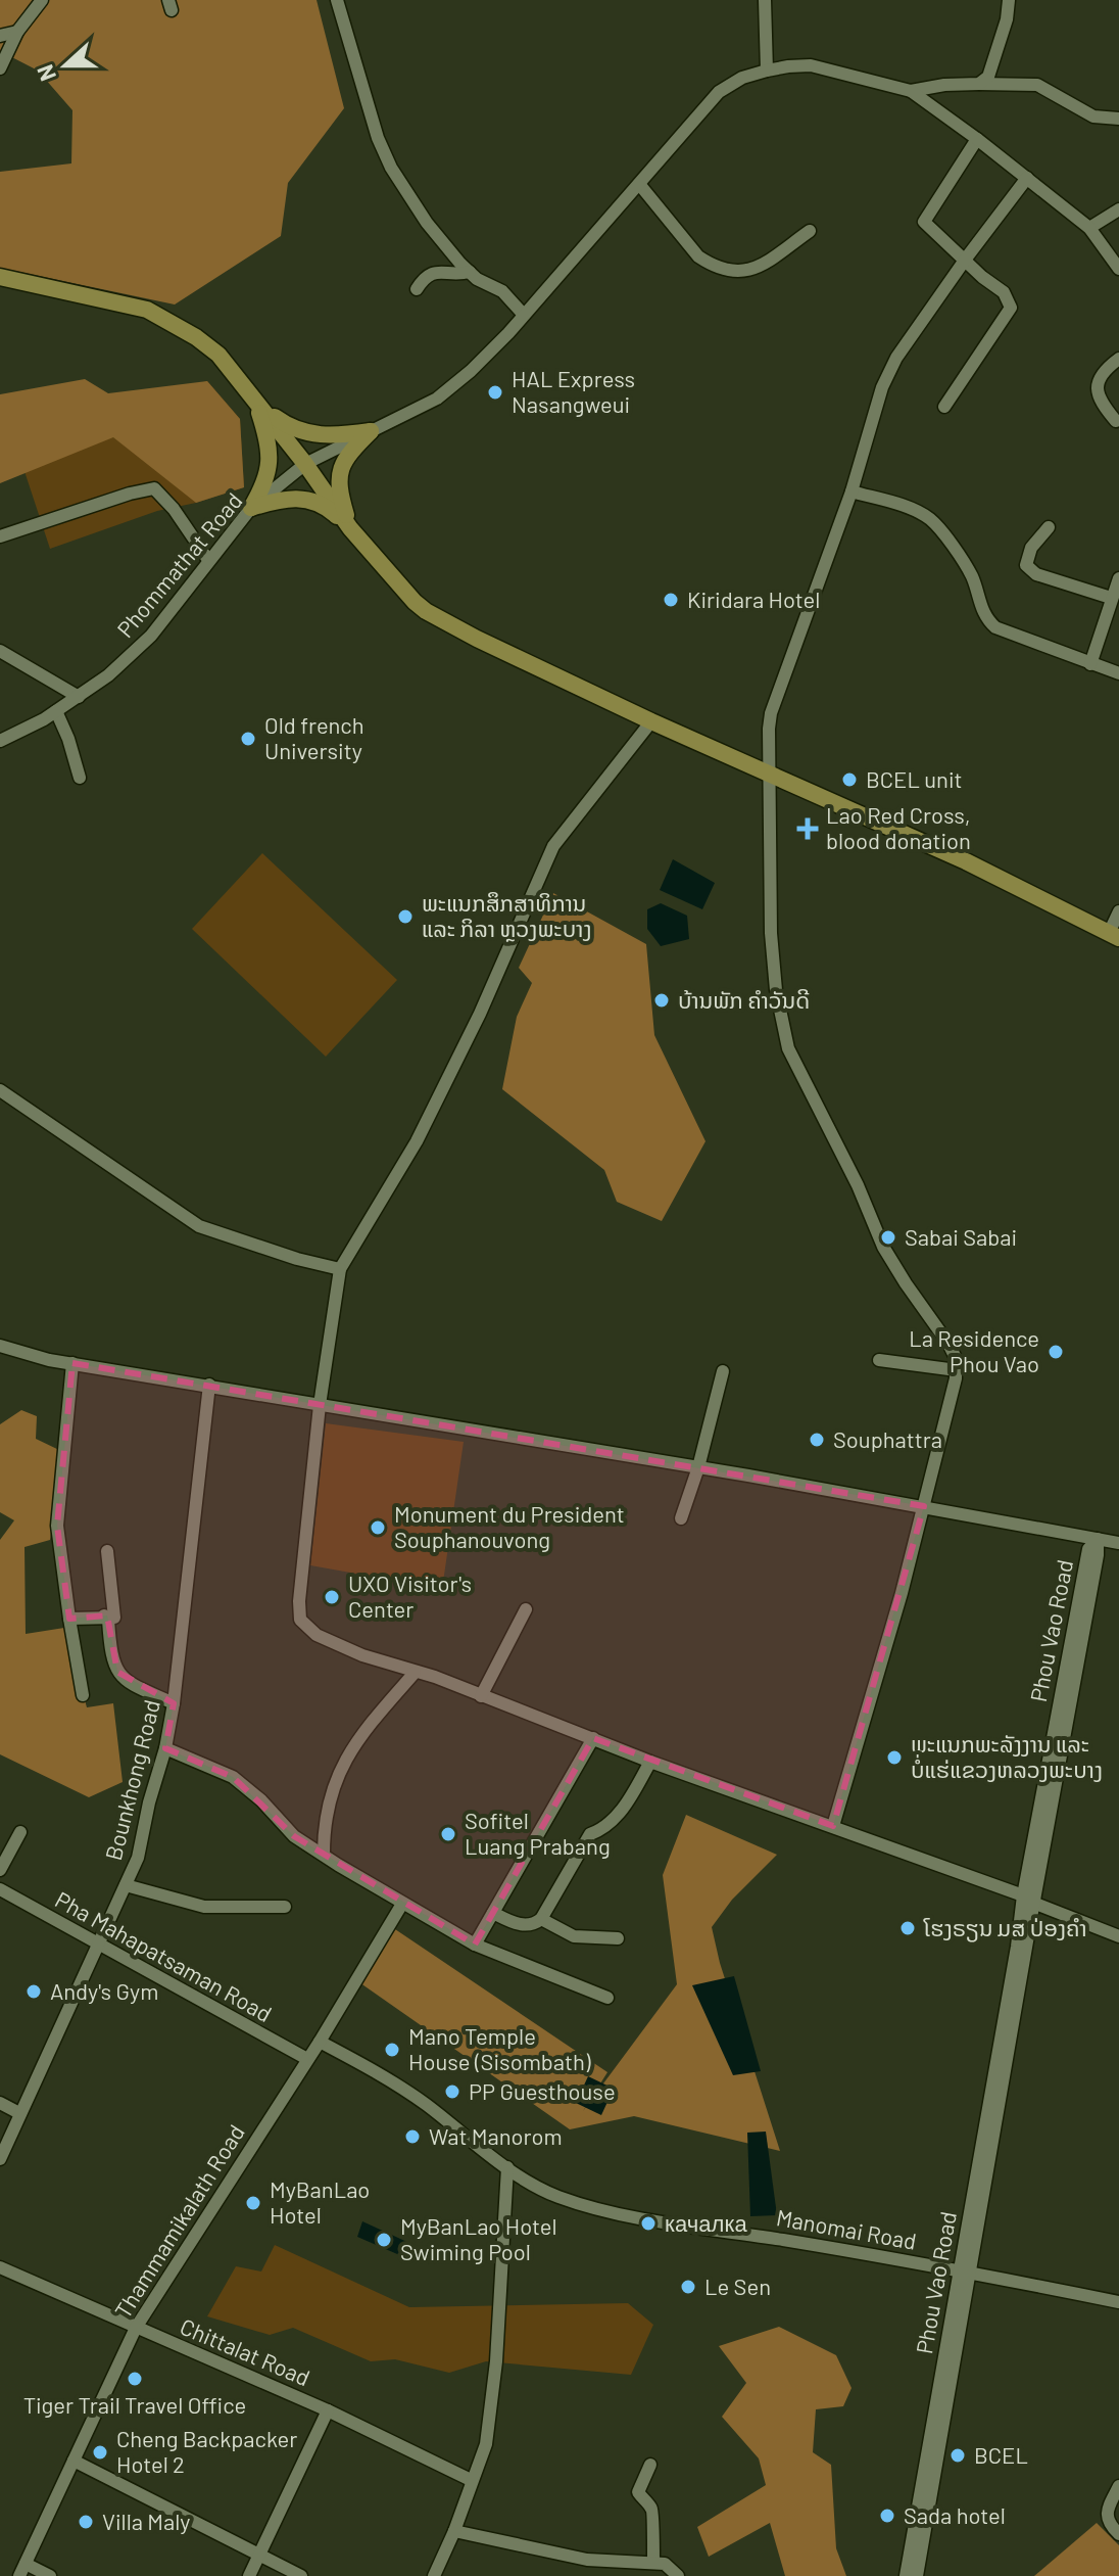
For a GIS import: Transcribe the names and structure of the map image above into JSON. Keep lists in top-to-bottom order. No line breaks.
{"streets":{"street":["Phommathat Road","Phou Vao Road","Bounkhong Road","Pha Mahapatsaman Road","Thammamikalath Road","Manomai Road","Chittalat Road"]},"crossings":[["Phou Vao Road","Manomai Road"],["Bounkhong Road","Pha Mahapatsaman Road"],["Pha Mahapatsaman Road","Thammamikalath Road"],["Thammamikalath Road","Manomai Road"],["Thammamikalath Road","Chittalat Road"]],"places":{"other":["HAL Express Nasangweui","Kiridara Hotel","Old french University","BCEL unit","ພະແນກສຶກສາທິການ ແລະ ກິລາ ຫຼວງພະບາງ","ບ້ານພັກ ຄໍາວັນດີ","Sabai Sabai","La Residence Phou Vao","Souphattra","Monument du President Souphanouvong","UXO Visitor's Center","ພະແນກພະລັງງານ ແລະ ບໍ່ແຮ່ແຂວງຫລວງພະບາງ","Sofitel Luang Prabang","ໂຮງຣຽນ ມສ ປ່ອງຄຳ","Andy's Gym","Mano Temple House (Sisombath)","PP Guesthouse","Wat Manorom","MyBanLao Hotel","качалка","MyBanLao Hotel Swiming Pool","Le Sen","Tiger Trail Travel Office","Cheng Backpacker Hotel 2","BCEL","Sada hotel","Villa Maly"],"health":["Lao Red Cross, blood donation"]},"north":"left"}
